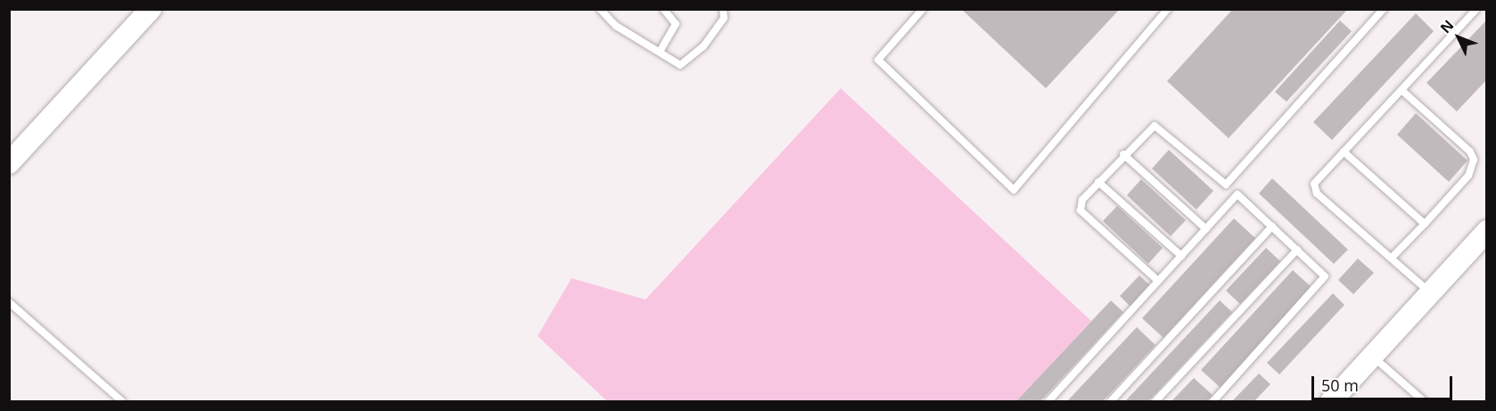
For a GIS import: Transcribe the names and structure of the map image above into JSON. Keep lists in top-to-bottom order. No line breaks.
{"scale_bar":"50 m","north":"top left"}
